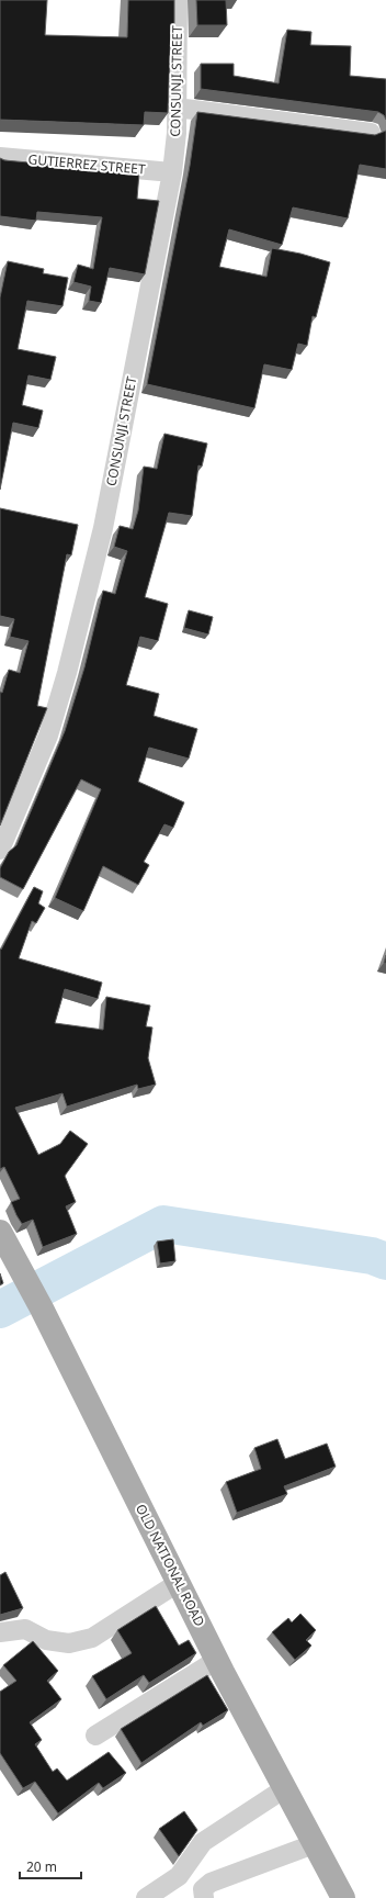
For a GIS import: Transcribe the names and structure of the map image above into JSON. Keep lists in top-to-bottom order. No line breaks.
{"streets":{"main road":["OLD NATIONAL ROAD"],"street":["CONSUNJI STREET","GUTIERREZ STREET"]},"crossings":[["CONSUNJI STREET","GUTIERREZ STREET"]],"scale_bar":"20 m"}
